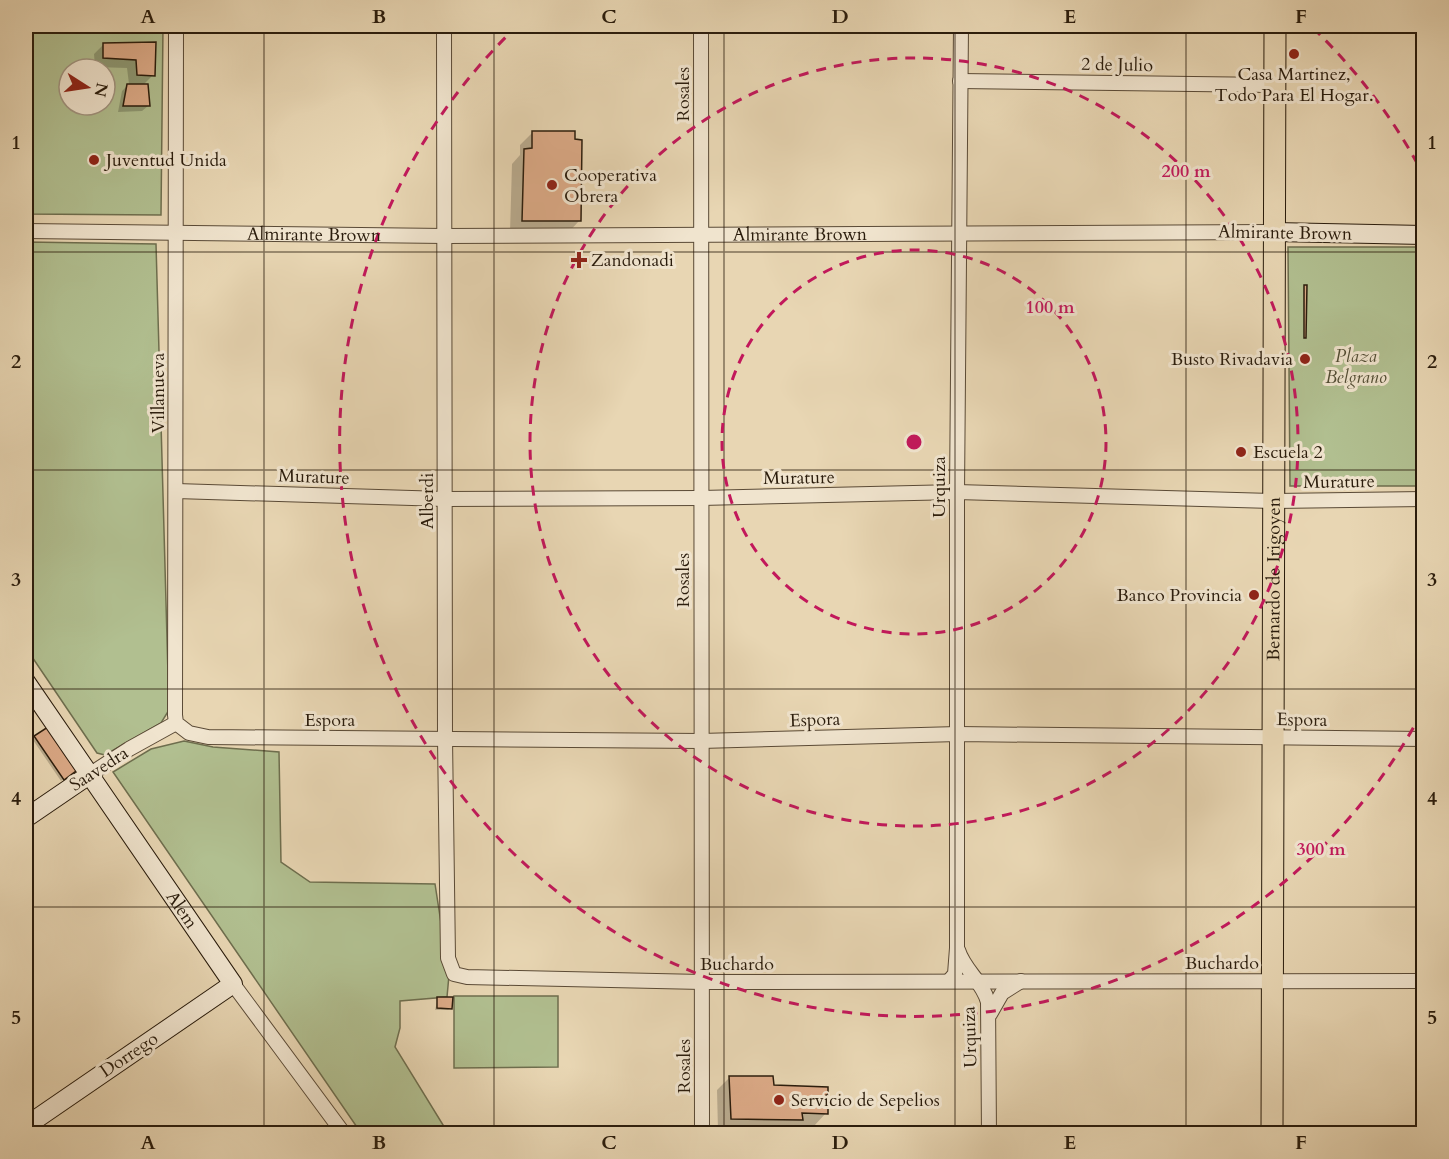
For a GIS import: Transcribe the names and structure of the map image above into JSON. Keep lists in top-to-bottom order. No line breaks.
{"streets":{"main road":["Almirante Brown","Bernardo de Irigoyen","Saavedra","Alem","Dorrego"],"street":["2 de Julio","Rosales","Villanueva","Murature","Urquiza","Alberdi","Espora","Buchardo"]},"crossings":[["2 de Julio","Urquiza"],["2 de Julio","Bernardo de Irigoyen"],["Rosales","Almirante Brown"],["Rosales","Murature"],["Rosales","Espora"],["Rosales","Buchardo"],["Almirante Brown","Villanueva"],["Almirante Brown","Urquiza"],["Almirante Brown","Alberdi"],["Almirante Brown","Bernardo de Irigoyen"],["Villanueva","Murature"],["Villanueva","Espora"],["Villanueva","Saavedra"],["Murature","Urquiza"],["Murature","Alberdi"],["Murature","Bernardo de Irigoyen"],["Urquiza","Espora"],["Urquiza","Buchardo"],["Alberdi","Espora"],["Alberdi","Buchardo"],["Bernardo de Irigoyen","Espora"],["Bernardo de Irigoyen","Buchardo"],["Espora","Saavedra"],["Saavedra","Alem"],["Alem","Dorrego"]],"parks":["Plaza Belgrano"],"places":{"other":["Casa Martinez, Todo Para El Hogar.","Juventud Unida","Cooperativa Obrera","Busto Rivadavia","Escuela 2","Banco Provincia","Servicio de Sepelios"],"health":["Zandonadi"]},"north":"right","grid":{"columns":["A","B","C","D","E","F"],"rows":["1","2","3","4","5"]},"rings":["200 m","100 m","300 m"]}
